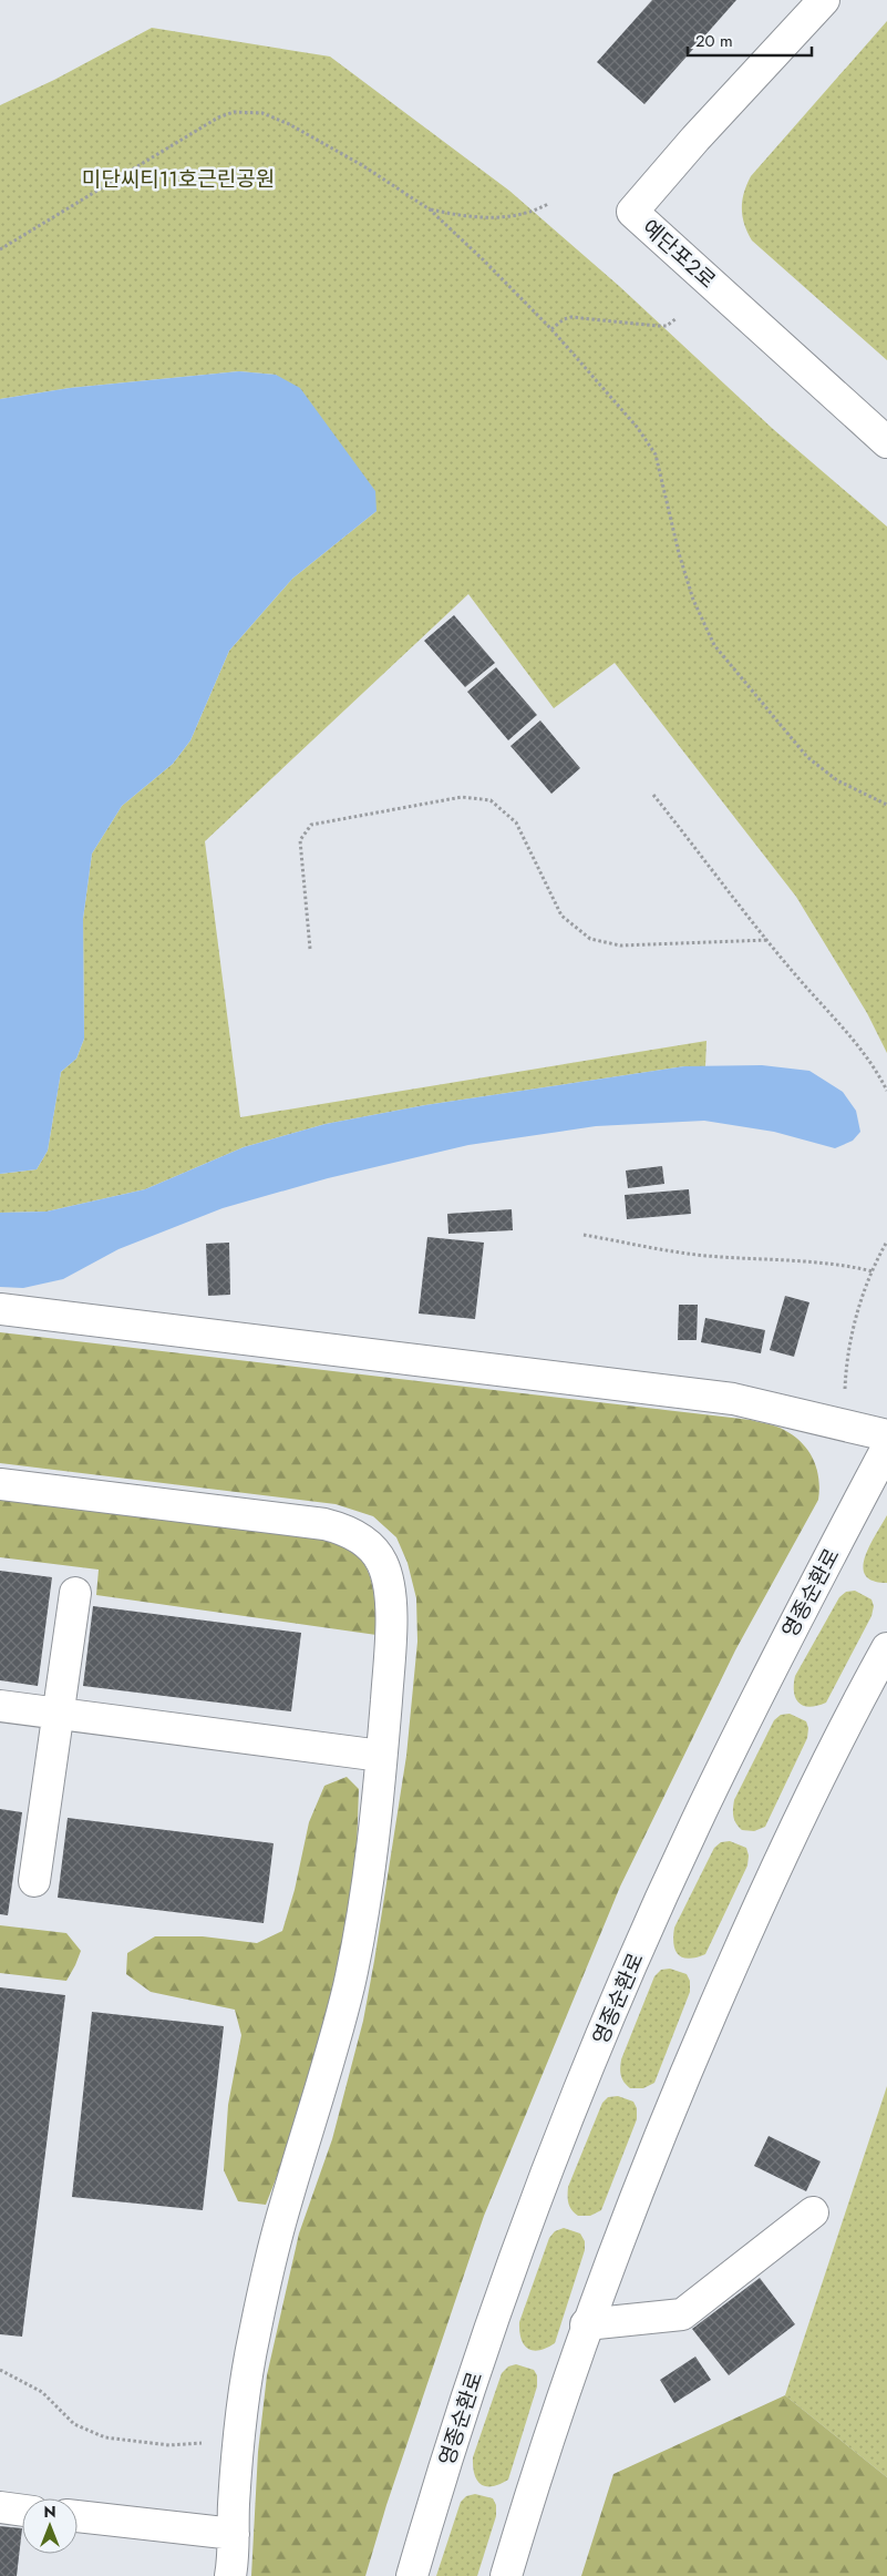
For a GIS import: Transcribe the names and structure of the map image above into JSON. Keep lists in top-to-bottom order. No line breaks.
{"streets":{"main road":["예단포2로","영종순환로"]},"parks":["미단씨티11호근린공원"],"scale_bar":"20 m","north":"top"}
